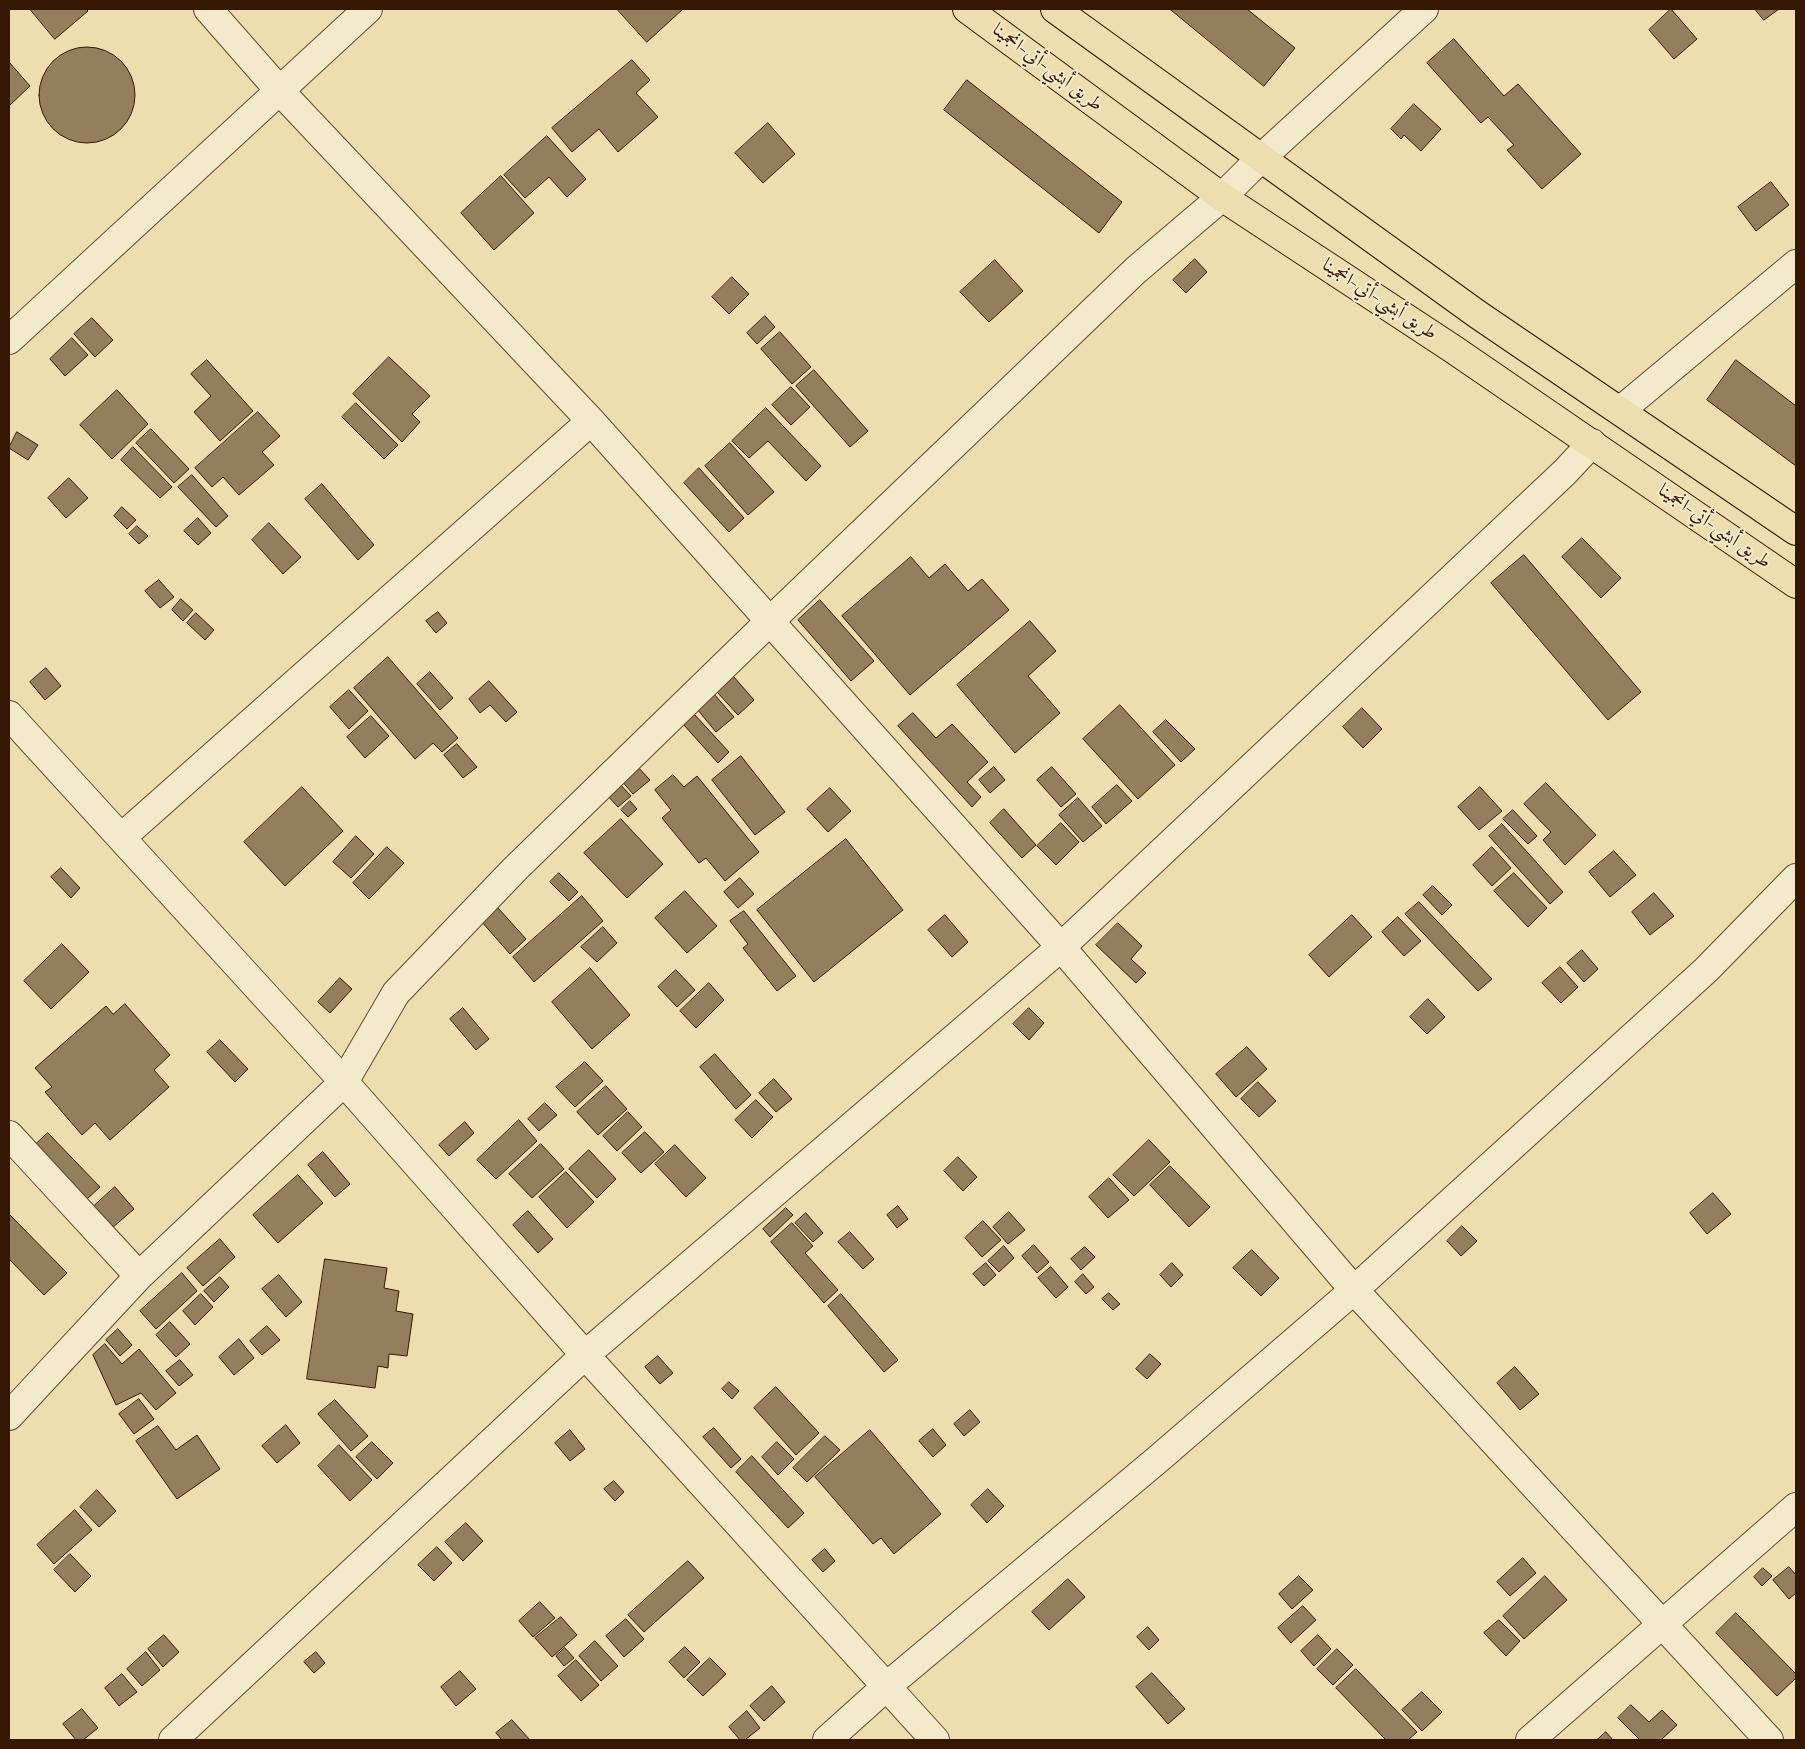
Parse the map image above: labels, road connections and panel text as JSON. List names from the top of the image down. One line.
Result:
{"streets":{"highway":["طريق أبشي-أتي-انجمينا"]}}
